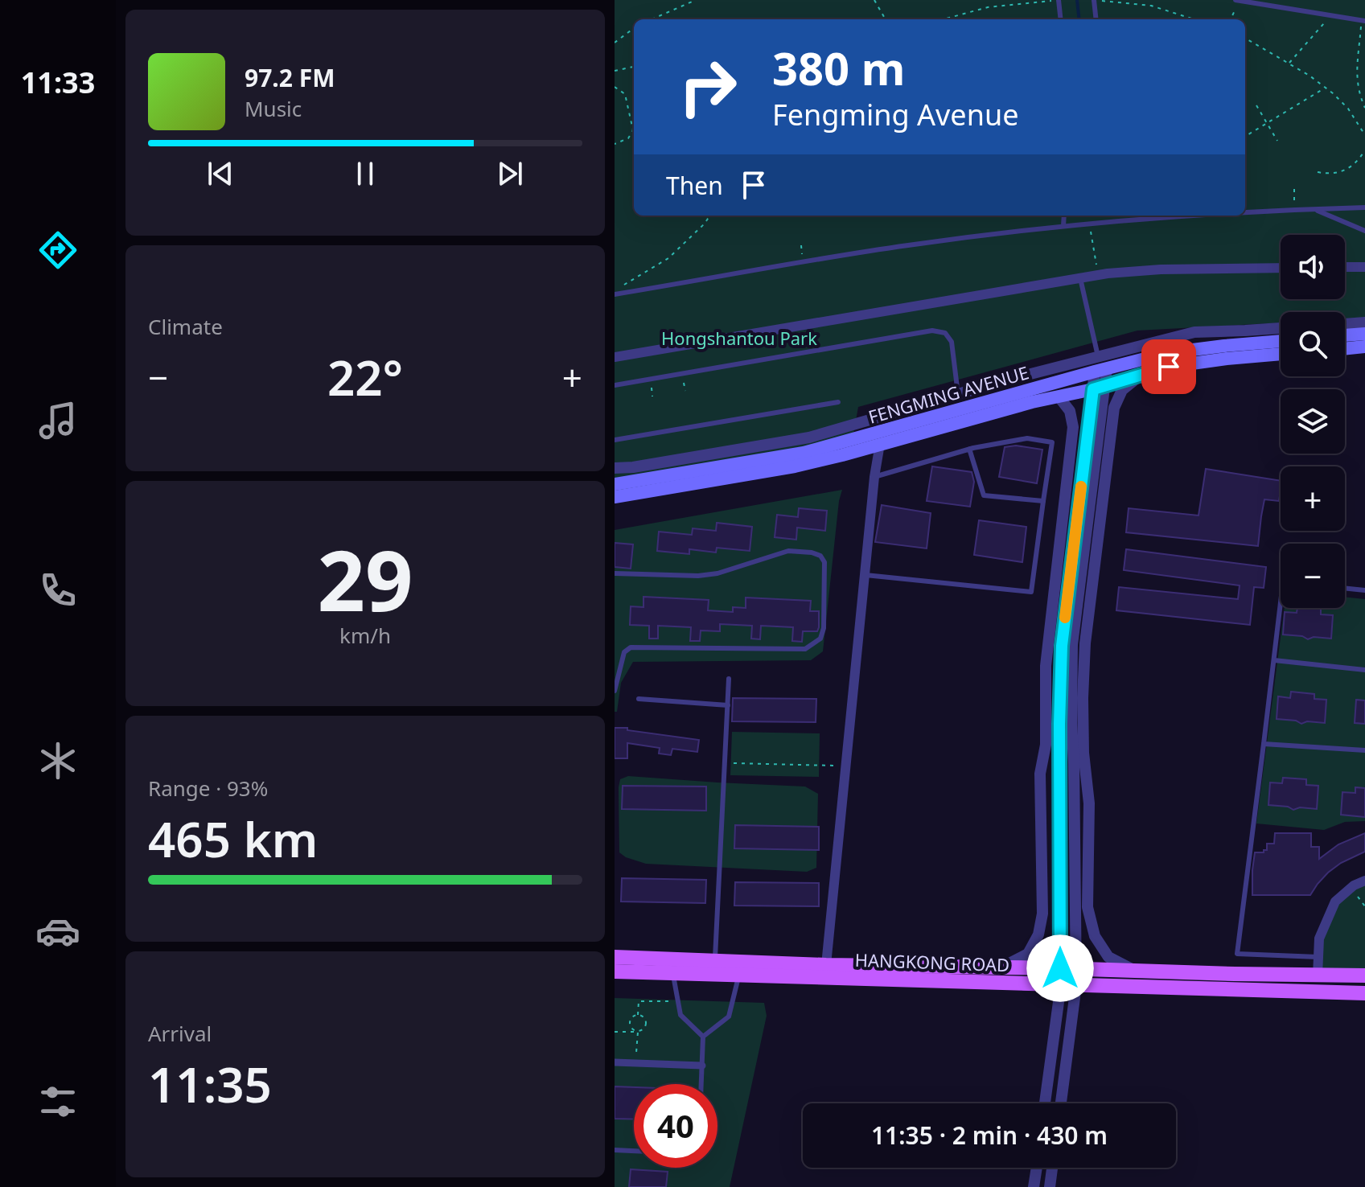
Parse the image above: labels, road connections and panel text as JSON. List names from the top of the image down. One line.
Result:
{"streets":{"main road":["FENGMING AVENUE","HANGKONG ROAD"]},"parks":["Hongshantou Park"],"page":{"tabs":"11:33","turn":["380 m","Fengming Avenue"],"song":["97.2 FM","Music"],"then":"Then","map_buttons":["+","−"],"tile":["Climate",["29","km/h"],["Range · 93%","465 km"],["Arrival","11:35"]],"heat":["−","22°","+"],"limit":"40","trip":"11:35 · 2 min · 430 m"}}
